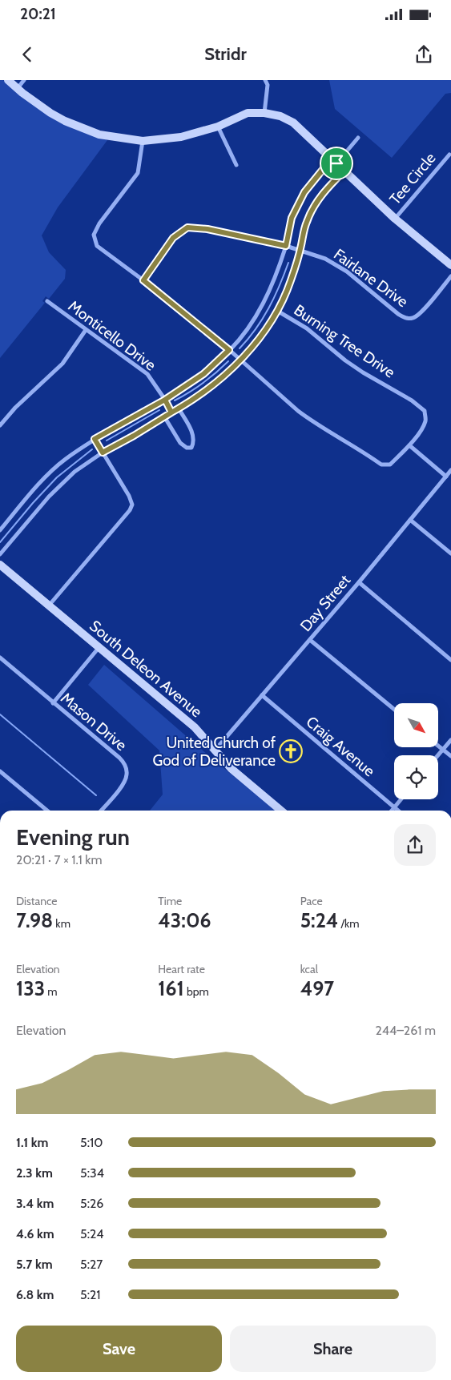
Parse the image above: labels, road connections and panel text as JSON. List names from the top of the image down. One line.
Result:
{"streets":{"street":["Tee Circle","Fairlane Drive","Monticello Drive","Burning Tree Drive","Day Street","South Deleon Avenue","Mason Drive","Craig Avenue"]},"crossings":[["Fairlane Drive","Burning Tree Drive"],["Day Street","South Deleon Avenue"],["Day Street","Craig Avenue"]],"places":{"church":["United Church of God of Deliverance"]},"north":"bottom right","page":{"status":"20:21","header":"Stridr","heading":["Evening run","20:21 · 7 × 1.1 km"],"stats":[["Distance","7.98 km"],["Time","43:06"],["Pace","5:24 /km"],["Elevation","133 m"],["Heart rate","161 bpm"],["kcal","497"]],"chart":["Elevation","244–261 m"],"list":[{"name":"1.1 km","note":"5:10"},{"name":"2.3 km","note":"5:34"},{"name":"3.4 km","note":"5:26"},{"name":"4.6 km","note":"5:24"},{"name":"5.7 km","note":"5:27"},{"name":"6.8 km","note":"5:21"}],"buttons":["Save","Share"]}}
